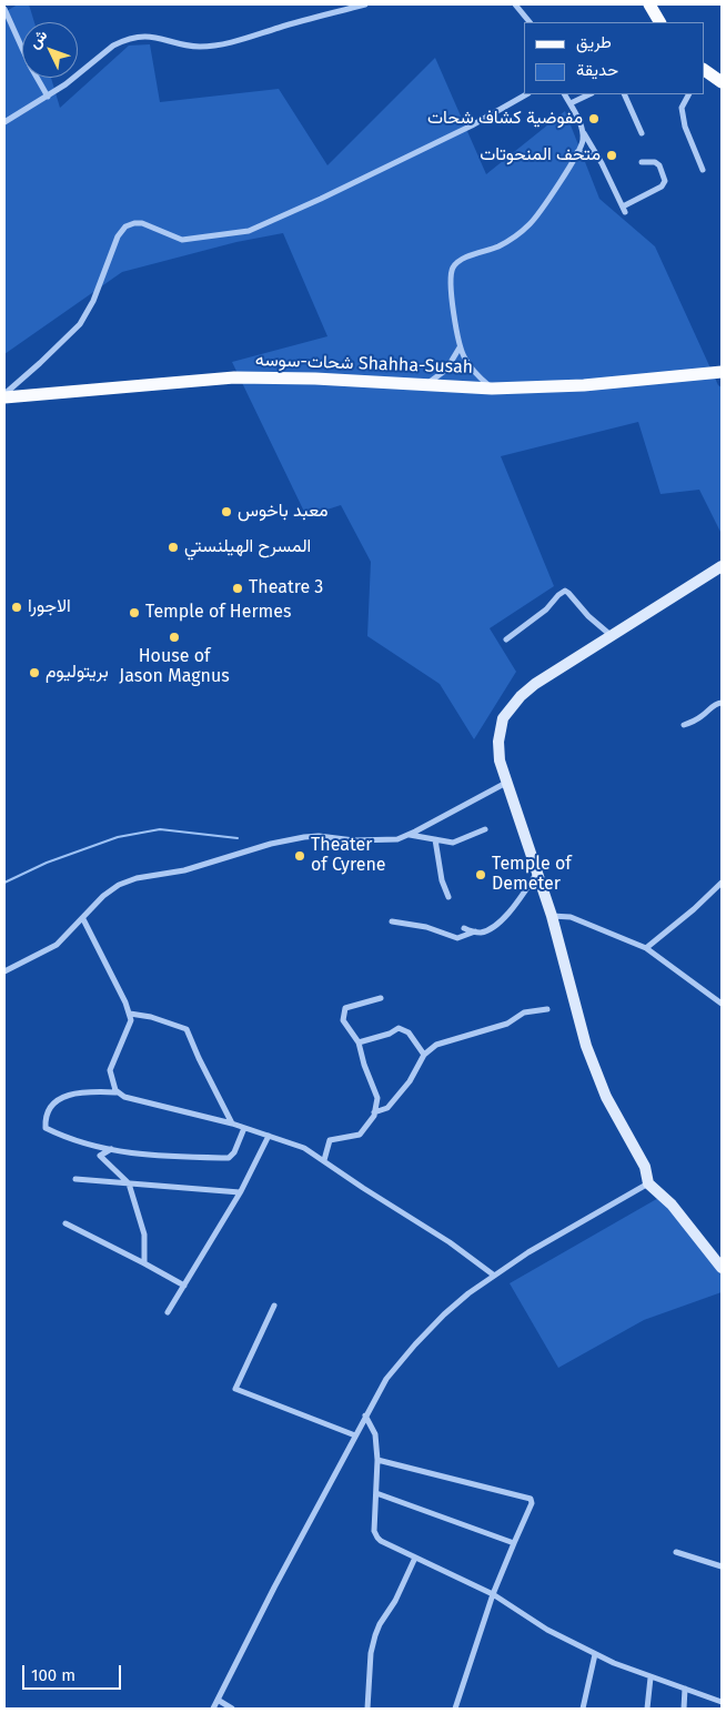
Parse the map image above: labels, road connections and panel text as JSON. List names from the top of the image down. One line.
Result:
{"streets":{"main road":["شحات-سوسه Shahha-Susah"]},"places":["مفوضية كشاف شحات","متحف المنحوتات","معبد باخوس","المسرح الهيلنستي","Theatre 3","الاجورا","Temple of Hermes","House of Jason Magnus","بريتوليوم","Theater of Cyrene","Temple of Demeter"],"legend":["طريق","حديقة"],"scale_bar":"100 m","north":"top left"}
